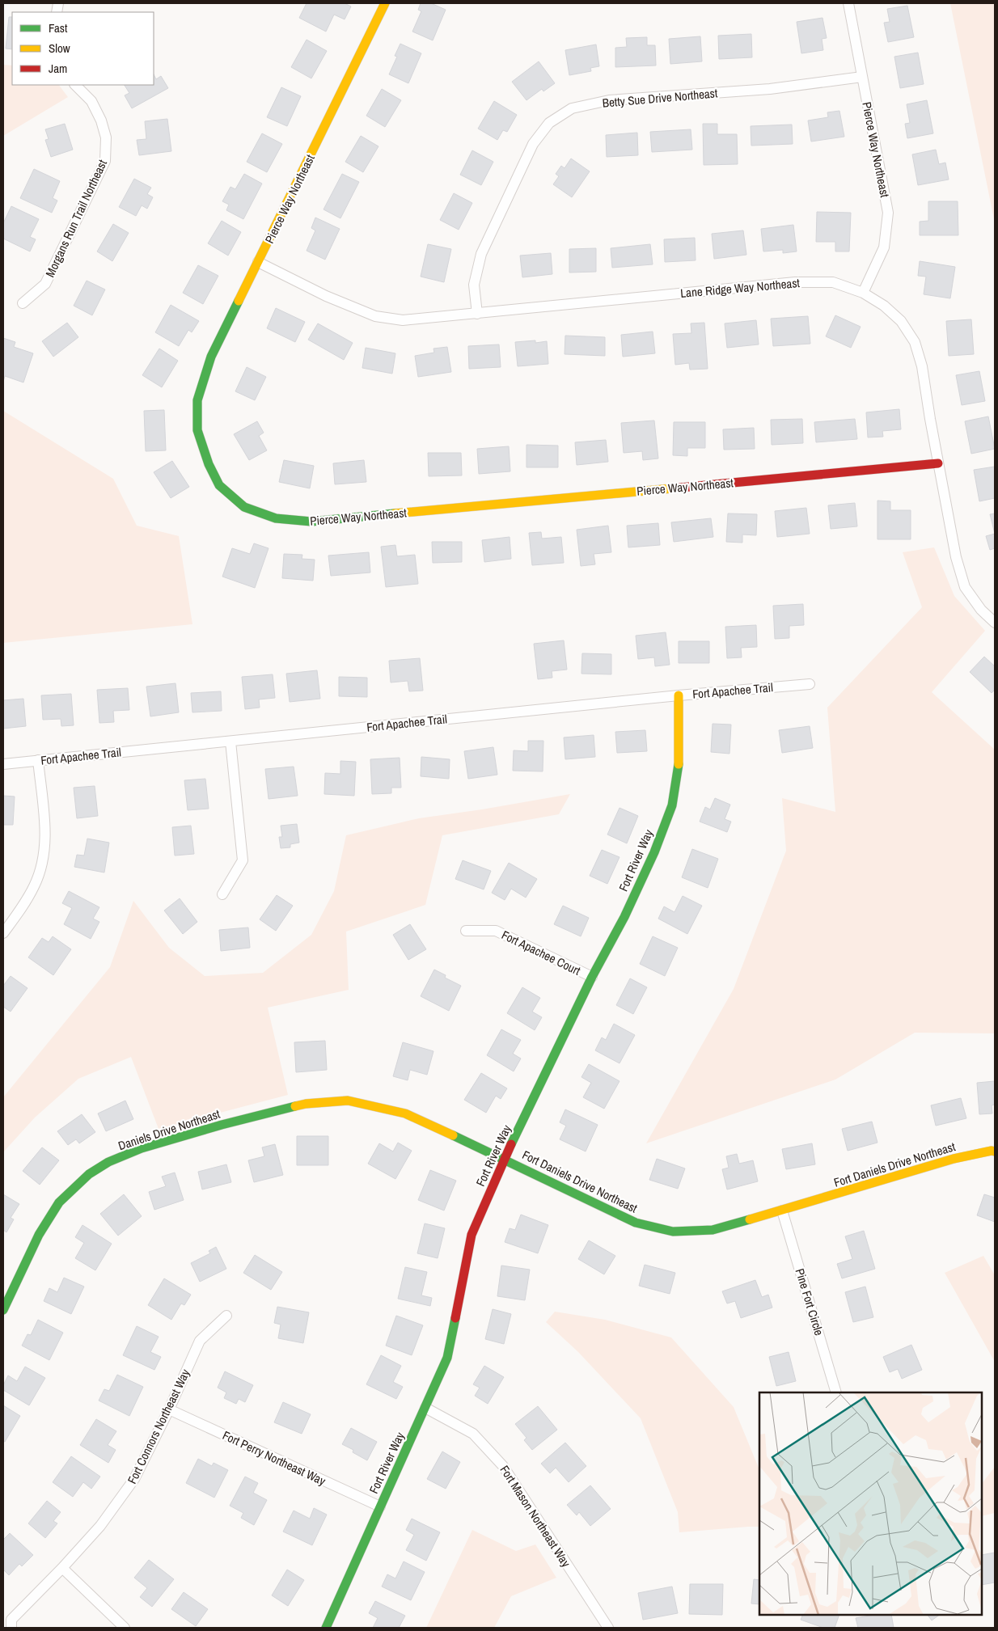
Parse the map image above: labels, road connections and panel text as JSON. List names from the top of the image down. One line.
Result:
{"streets":{"street":["Betty Sue Drive Northeast","Pierce Way Northeast","Morgans Run Trail Northeast","Lane Ridge Way Northeast","Fort Apachee Trail","Fort River Way","Fort Apachee Court","Daniels Drive Northeast","Fort Daniels Drive Northeast","Pine Fort Circle","Fort Connors Northeast Way","Fort Perry Northeast Way","Fort Mason Northeast Way"]},"crossings":[["Betty Sue Drive Northeast","Pierce Way Northeast"],["Betty Sue Drive Northeast","Lane Ridge Way Northeast"],["Pierce Way Northeast","Lane Ridge Way Northeast"],["Fort Apachee Trail","Fort River Way"],["Fort River Way","Fort Apachee Court"],["Fort River Way","Fort Daniels Drive Northeast"],["Fort River Way","Fort Perry Northeast Way"],["Fort River Way","Fort Mason Northeast Way"],["Daniels Drive Northeast","Fort Daniels Drive Northeast"],["Fort Daniels Drive Northeast","Pine Fort Circle"],["Fort Connors Northeast Way","Fort Perry Northeast Way"]],"legend":["Fast","Slow","Jam"]}
